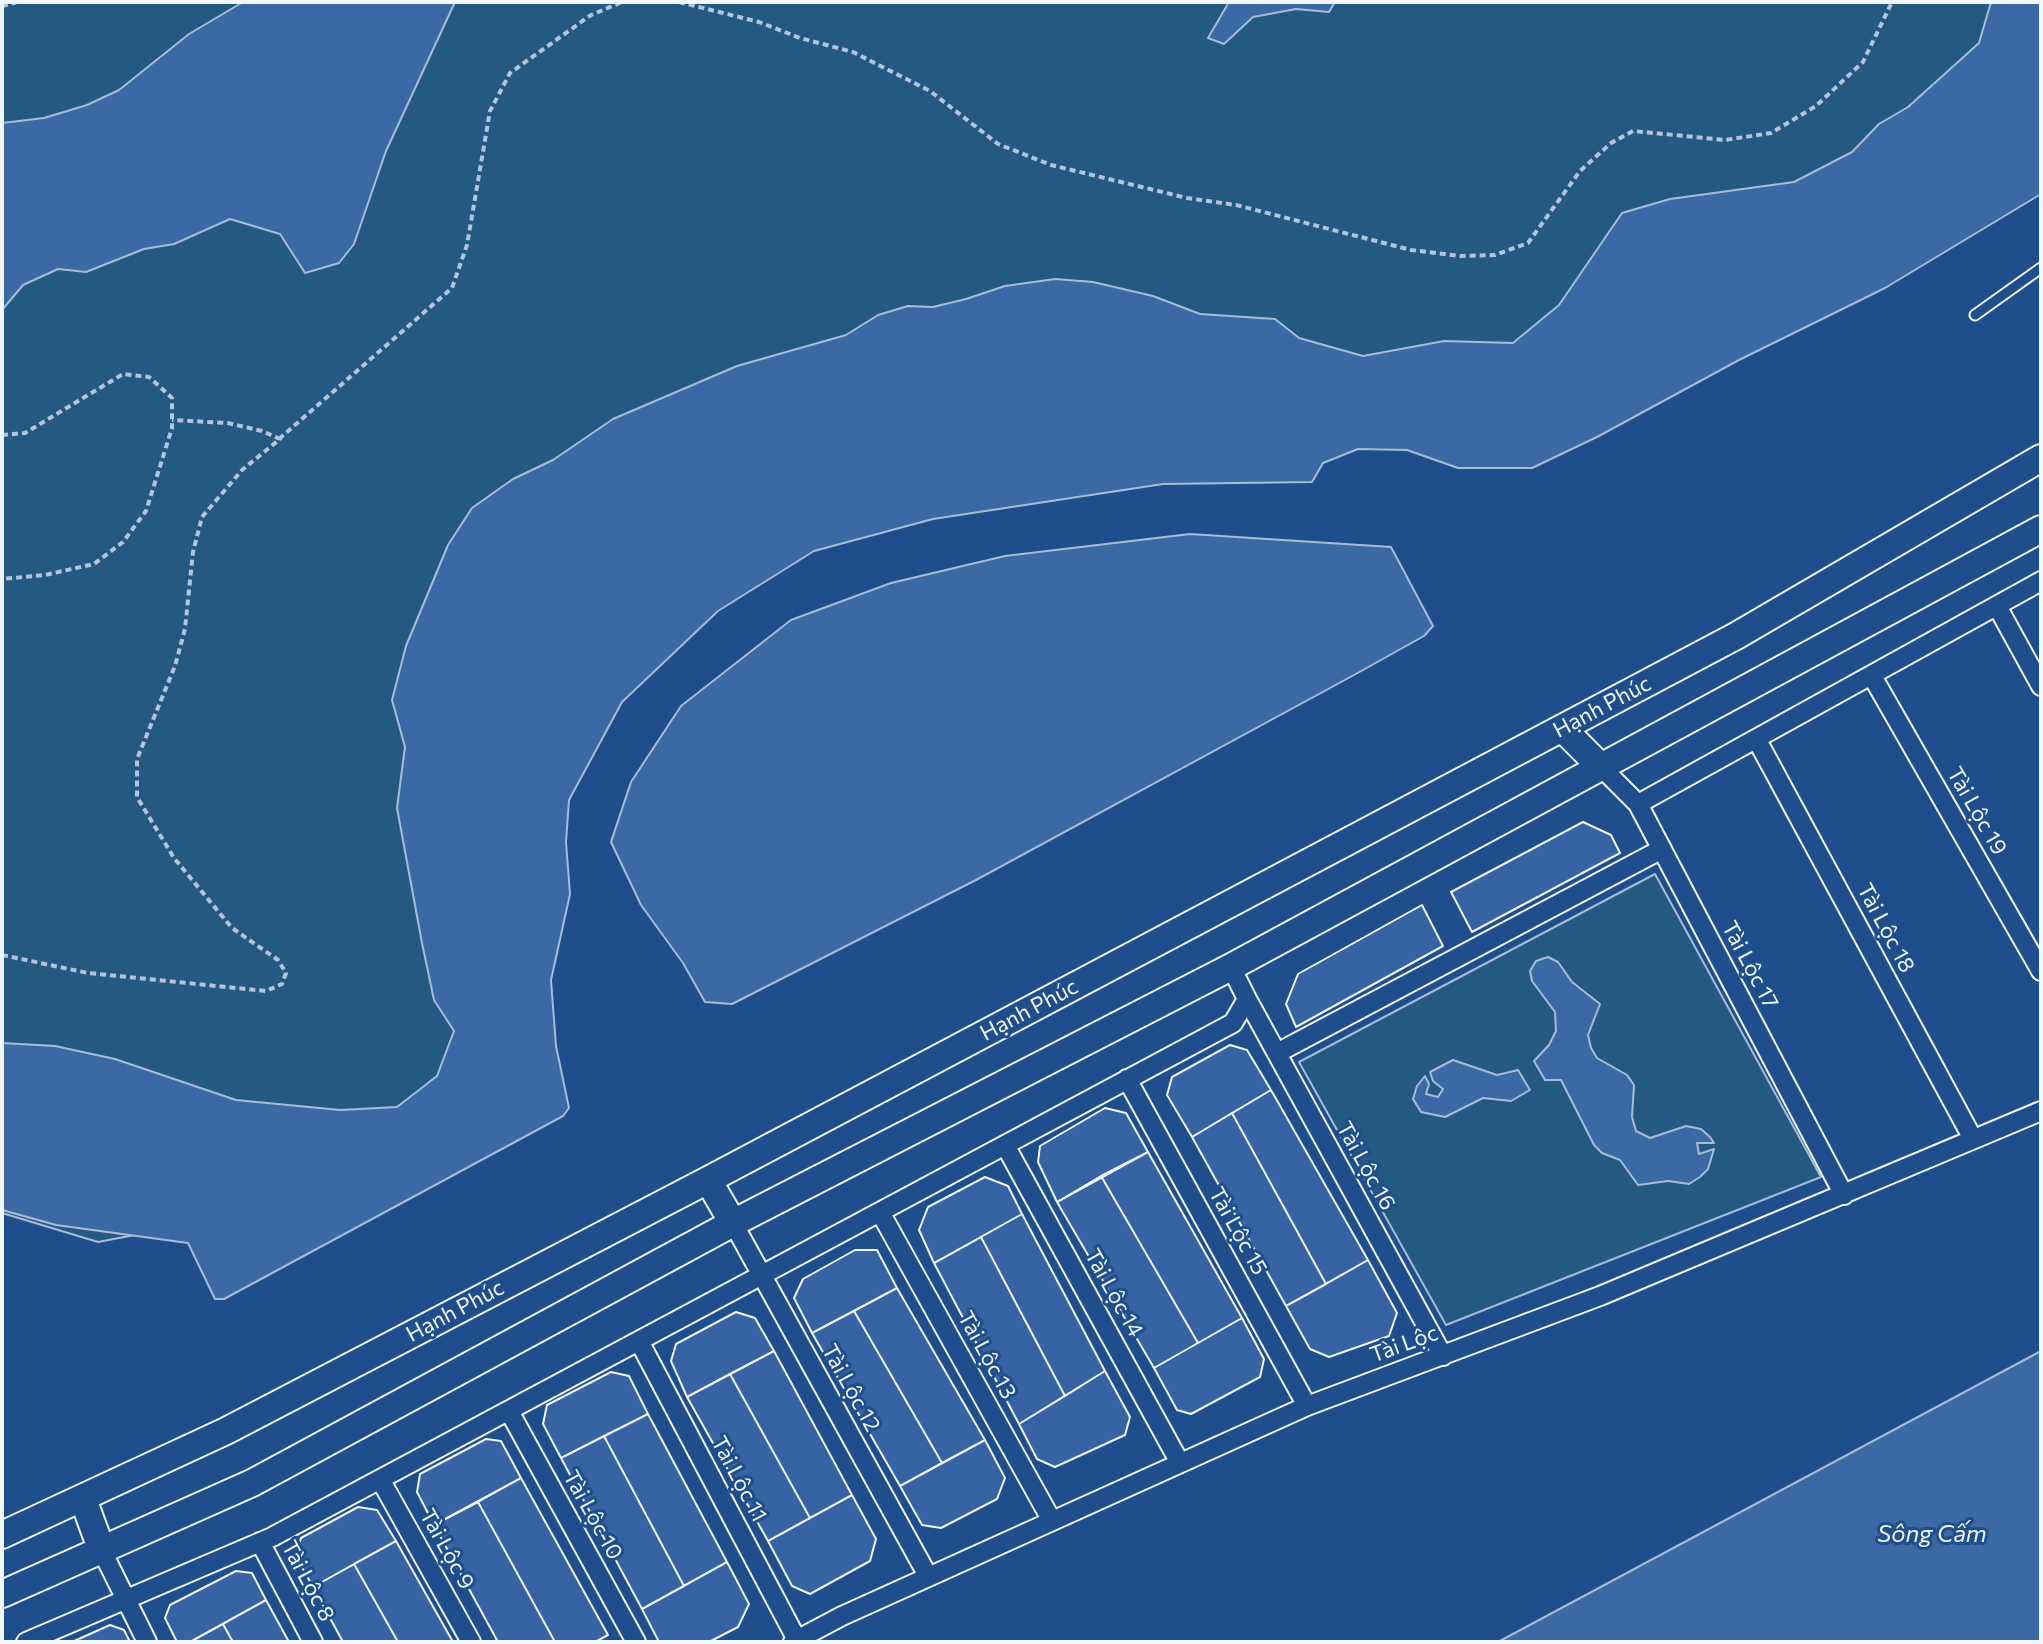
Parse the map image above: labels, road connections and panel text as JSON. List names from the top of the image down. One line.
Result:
{"streets":{"street":["Hạnh Phúc","Tài Lộc 19","Tài Lộc 18","Tài Lộc 17","Tài Lộc 16","Tài Lộc 15","Tài Lộc 14","Tài Lộc","Tài Lộc 13","Tài Lộc 12","Tài Lộc 11","Tài Lộc 10","Tài Lộc 9","Tài Lộc 8"]},"crossings":[["Tài Lộc 18","Tài Lộc"],["Tài Lộc 17","Tài Lộc"],["Tài Lộc 16","Tài Lộc"],["Tài Lộc 15","Tài Lộc"],["Tài Lộc 14","Tài Lộc"],["Tài Lộc","Tài Lộc 13"],["Tài Lộc","Tài Lộc 12"],["Tài Lộc","Tài Lộc 11"]],"water":["Sông Cấm"]}
